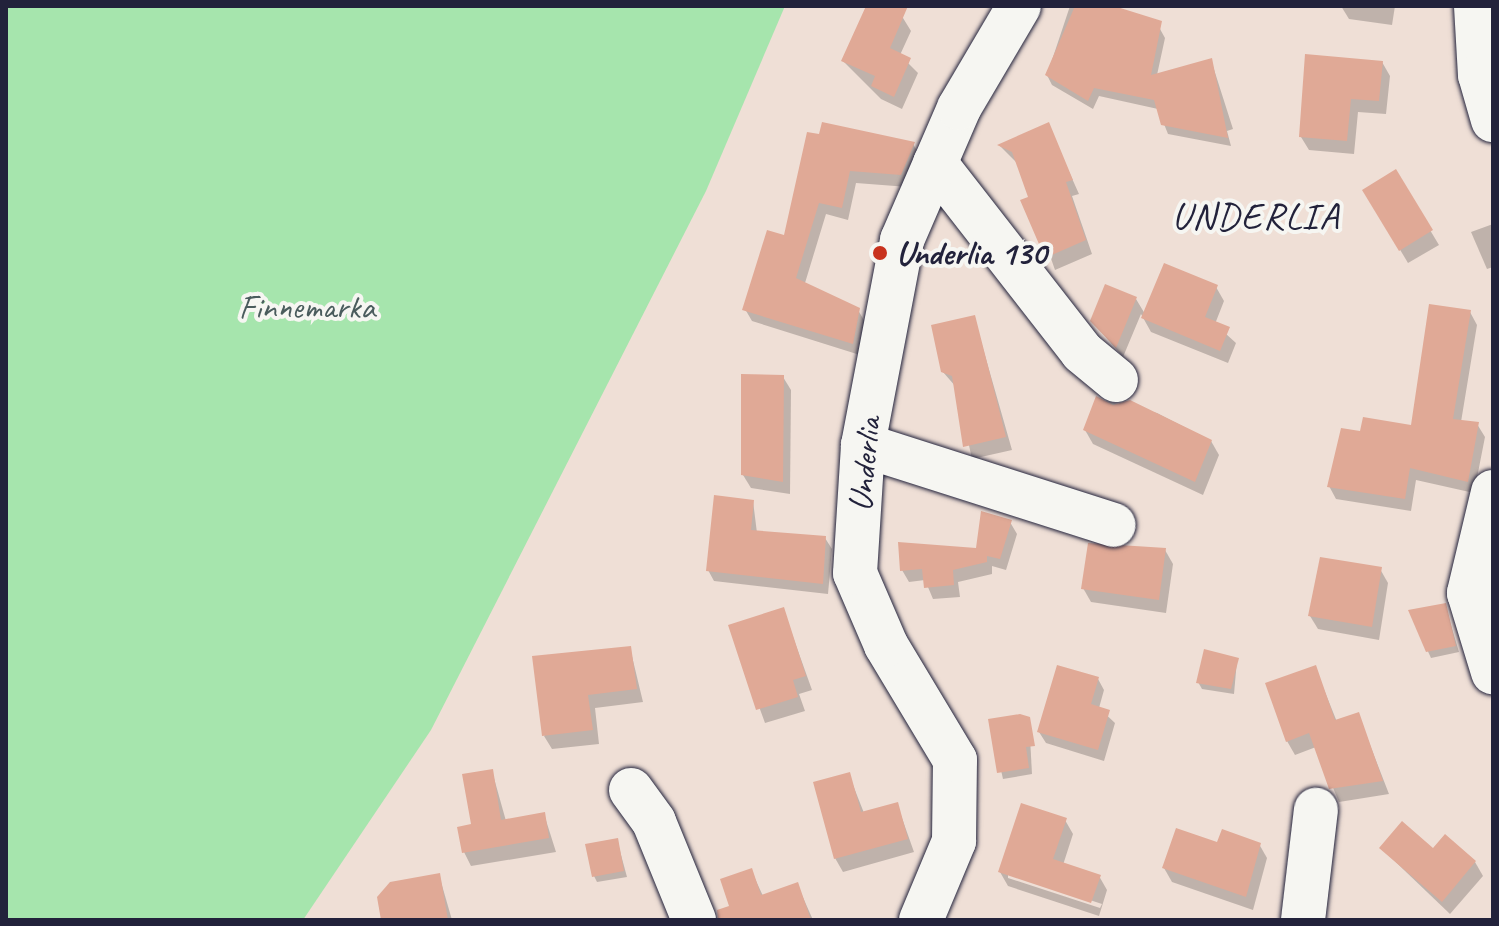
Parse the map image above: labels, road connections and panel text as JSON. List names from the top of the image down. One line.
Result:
{"streets":{"street":["Underlia"]},"districts":["UNDERLIA"],"parks":["Finnemarka"],"places":["Underlia 130"]}
